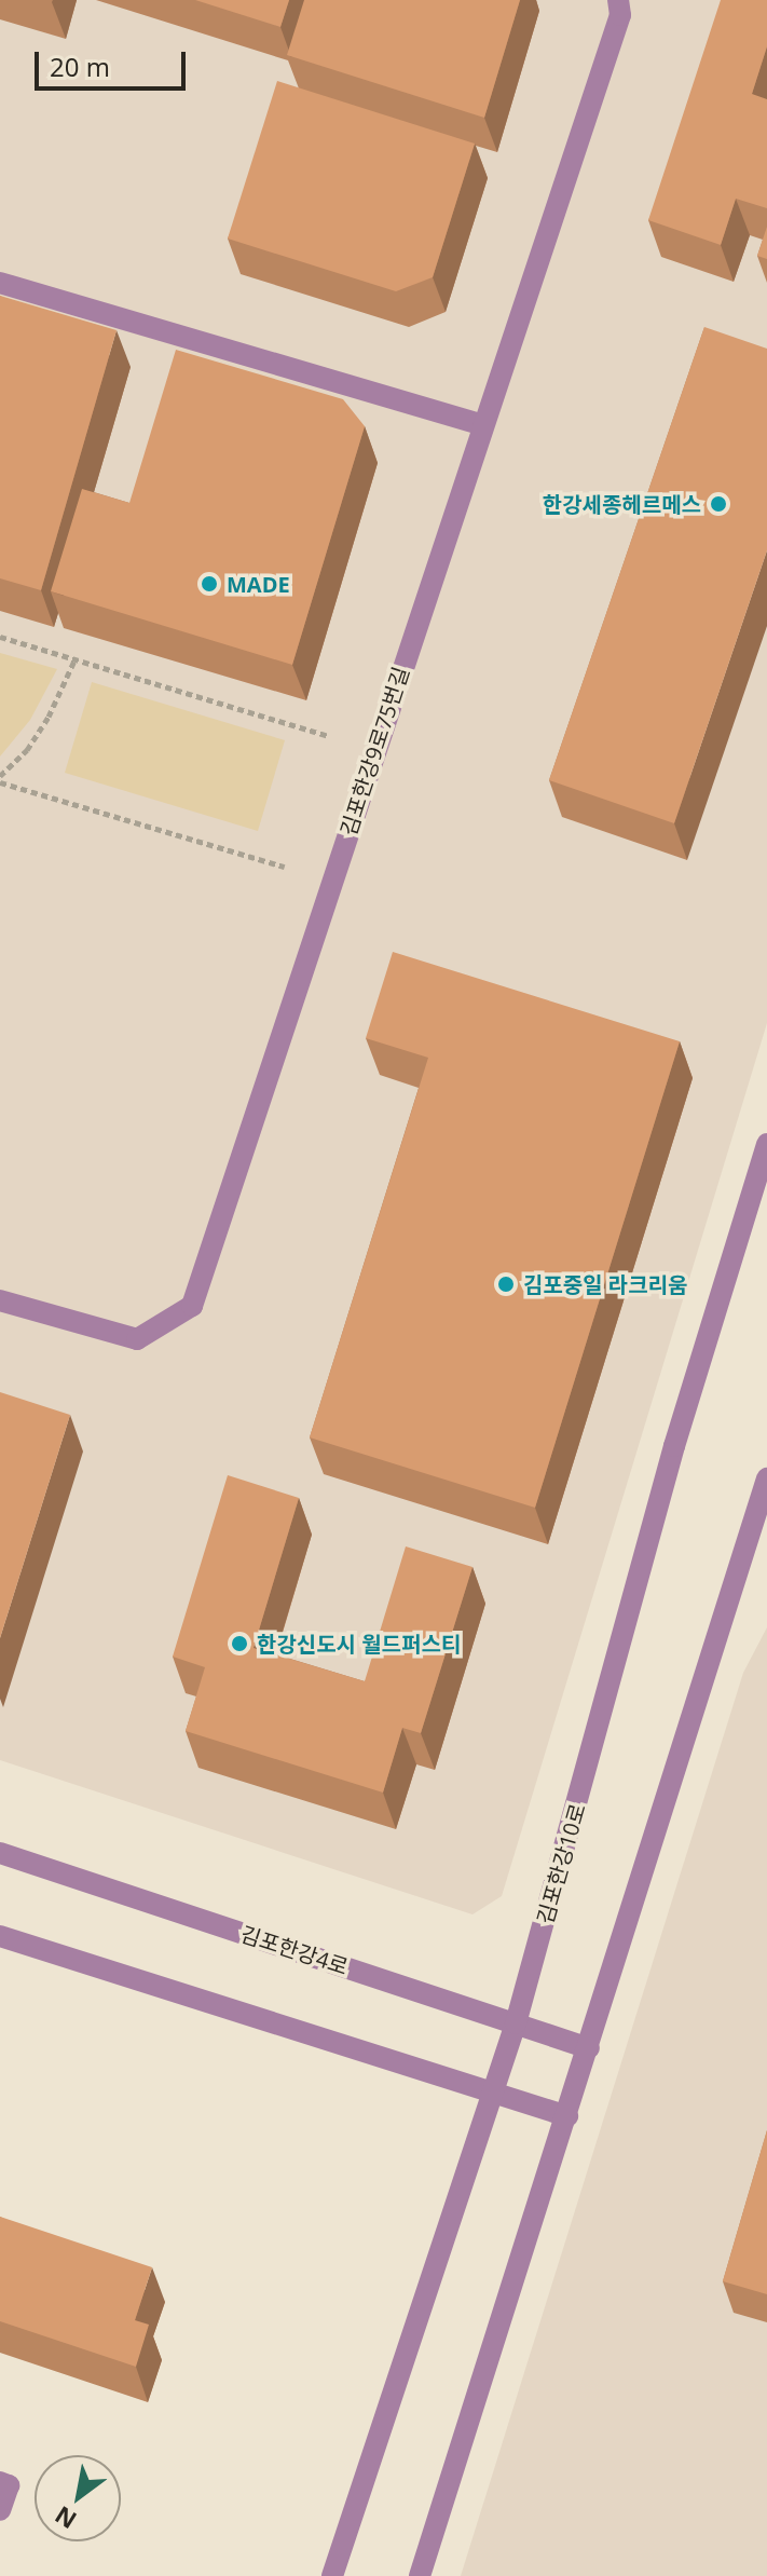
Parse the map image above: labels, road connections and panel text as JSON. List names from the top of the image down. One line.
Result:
{"streets":{"street":["김포한강9로75번길","김포한강10로","김포한강4로"]},"crossings":[["김포한강10로","김포한강4로"]],"places":["한강세종헤르메스","MADE","김포중일 라크리움","한강신도시 월드퍼스티"],"scale_bar":"20 m","north":"bottom left"}
